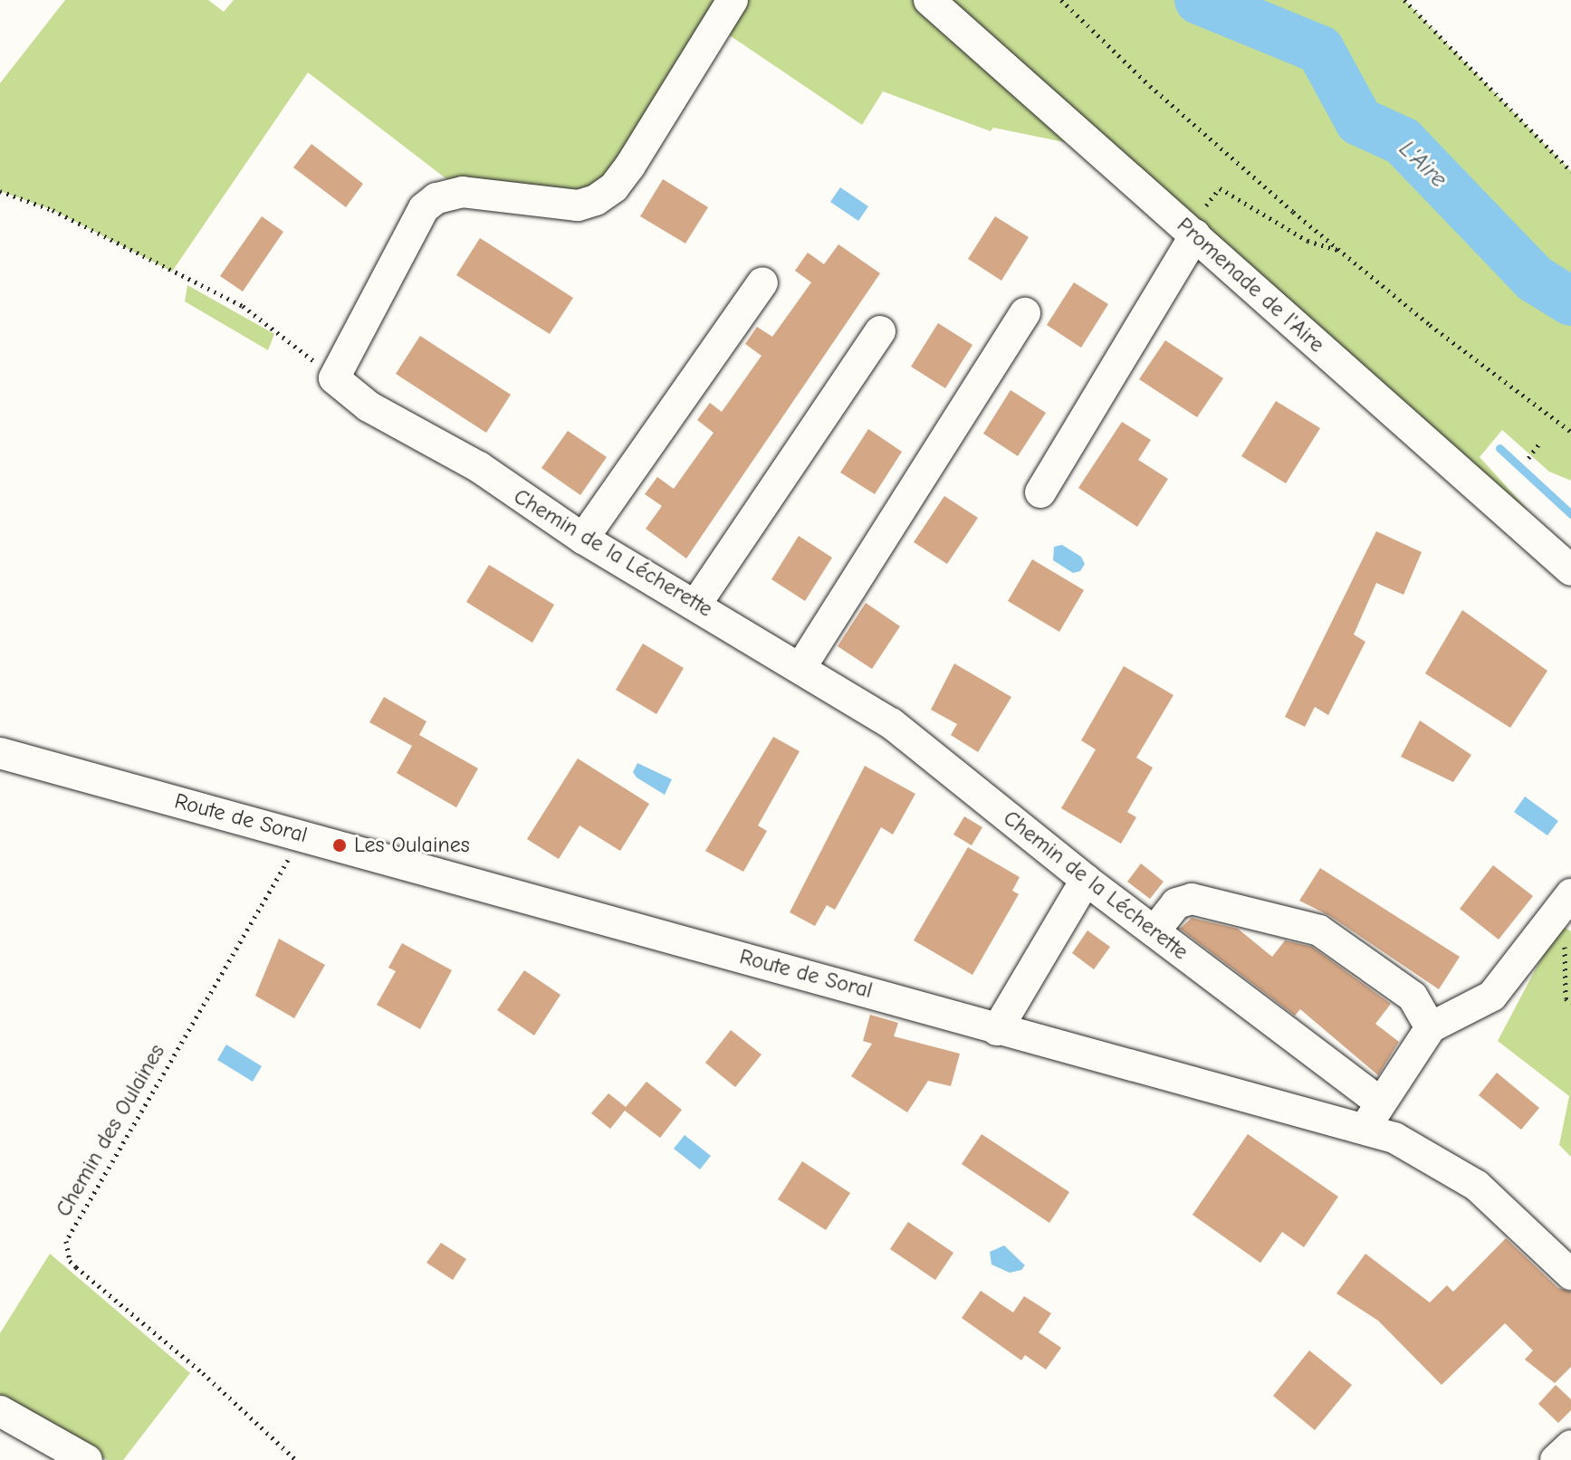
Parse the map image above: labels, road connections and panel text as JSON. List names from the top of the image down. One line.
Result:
{"streets":{"street":["Promenade de l'Aire","Chemin de la Lécherette","Route de Soral"],"path":["Chemin des Oulaines"]},"crossings":[["Chemin de la Lécherette","Route de Soral"],["Route de Soral","Chemin des Oulaines"]],"water":["L'Aire"],"places":["Les Oulaines"]}
